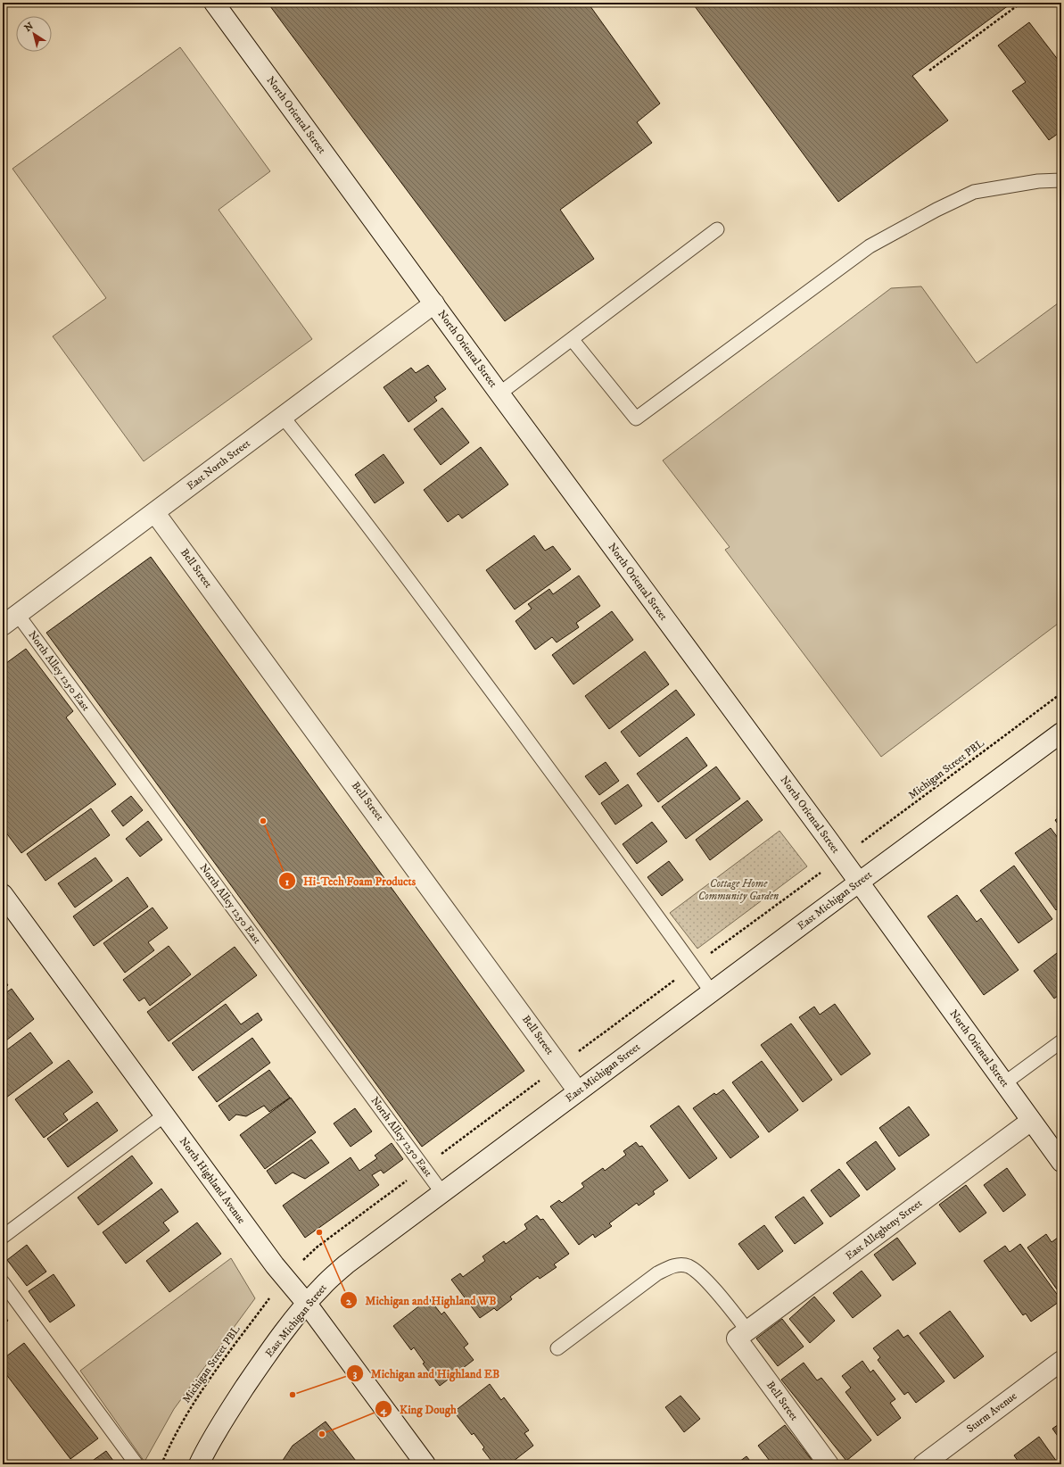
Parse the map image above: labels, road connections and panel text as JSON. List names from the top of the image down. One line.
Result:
{"streets":{"street":["North Oriental Street","East North Street","Bell Street","East Michigan Street","North Highland Avenue","East Allegheny Street","Sturm Avenue"],"lane":["North Alley 1250 East"],"path":["Michigan Street PBL"]},"crossings":[["North Oriental Street","East North Street"],["North Oriental Street","Michigan Street PBL"],["North Oriental Street","East Michigan Street"],["North Oriental Street","East Allegheny Street"],["East North Street","Bell Street"],["East North Street","North Alley 1250 East"],["Bell Street","East Michigan Street"],["Bell Street","East Allegheny Street"],["North Alley 1250 East","East Michigan Street"],["Michigan Street PBL","North Highland Avenue"],["East Michigan Street","North Highland Avenue"]],"parks":["Cottage Home Community Garden"],"places":["Hi-Tech Foam Products","Michigan and Highland WB","Michigan and Highland EB","King Dough"],"north":"top left"}
